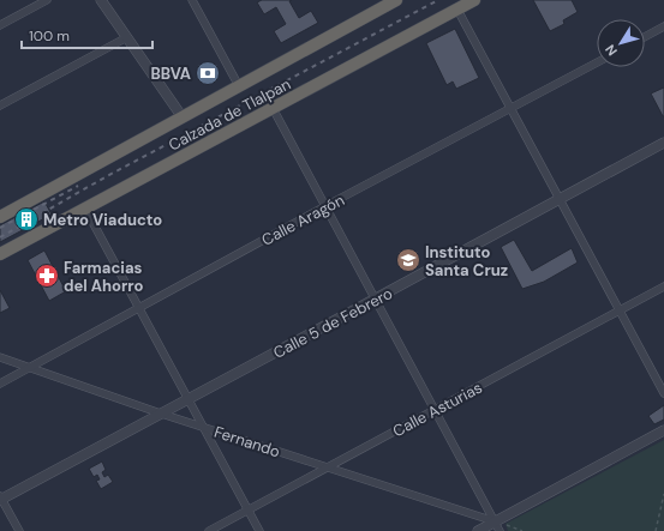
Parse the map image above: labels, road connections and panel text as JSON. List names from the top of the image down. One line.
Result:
{"streets":{"highway":["Calzada de Tlalpan"],"street":["Calle Aragón","Calle 5 de Febrero","Calle Asturias","Fernando"]},"crossings":[["Calle Aragón","Fernando"],["Calle 5 de Febrero","Fernando"],["Calle Asturias","Fernando"]],"places":{"bank":["BBVA"],"building":["Metro Viaducto"],"school or university":["Instituto Santa Cruz"],"pharmacy":["Farmacias del Ahorro"]},"scale_bar":"100 m","north":"bottom left"}
